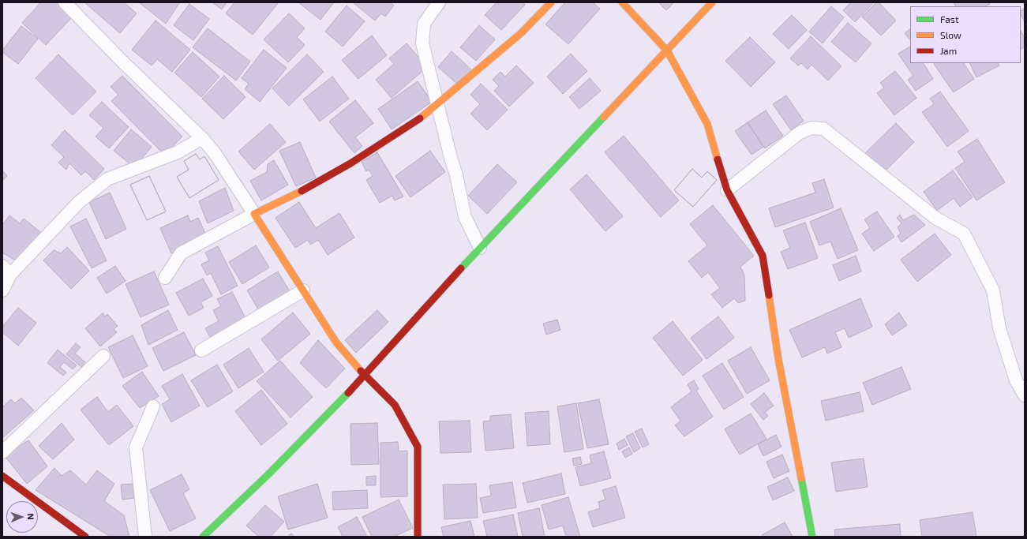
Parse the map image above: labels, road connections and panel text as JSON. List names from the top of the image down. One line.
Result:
{"legend":["Fast","Slow","Jam"],"north":"right"}
